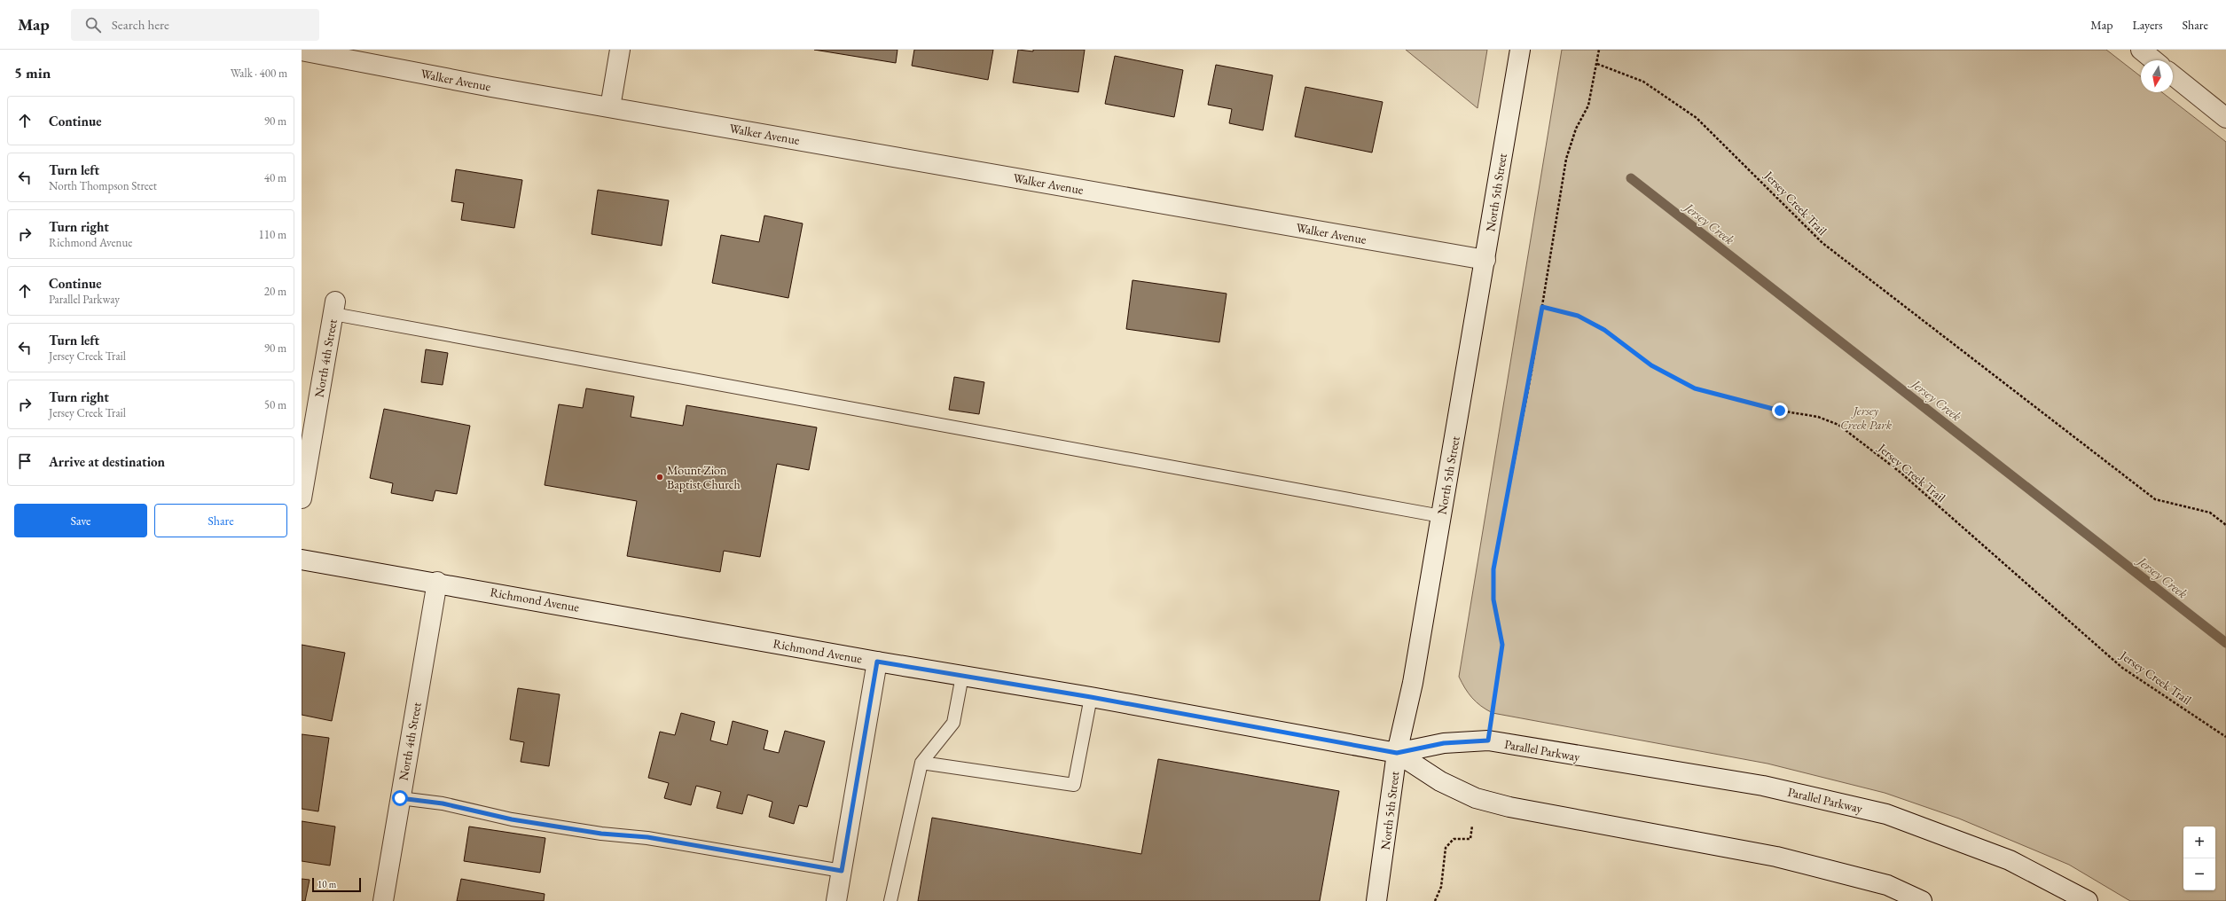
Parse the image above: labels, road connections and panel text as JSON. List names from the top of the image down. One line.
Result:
{"streets":{"street":["Walker Avenue","North 5th Street","North 4th Street","Richmond Avenue","Parallel Parkway"],"path":["Jersey Creek Trail"]},"crossings":[["Walker Avenue","North 5th Street"],["North 5th Street","Richmond Avenue"],["North 5th Street","Parallel Parkway"],["North 4th Street","Richmond Avenue"],["Richmond Avenue","Parallel Parkway"]],"water":["Jersey Creek"],"parks":["Jersey Creek Park"],"places":["Mount Zion Baptist Church"],"scale_bar":"10 m","north":"bottom","page":{"header":"Map","search":"Search here","nav":["Map","Layers","Share"],"heading":["5 min","Walk · 400 m"],"list":[["Continue","90 m"],["Turn left","North Thompson Street","40 m"],["Turn right","Richmond Avenue","110 m"],["Continue","Parallel Parkway","20 m"],["Turn left","Jersey Creek Trail","90 m"],["Turn right","Jersey Creek Trail","50 m"],"Arrive at destination"],"buttons":["Save","Share"],"map_buttons":["+","−"],"scale":"10 m"}}
